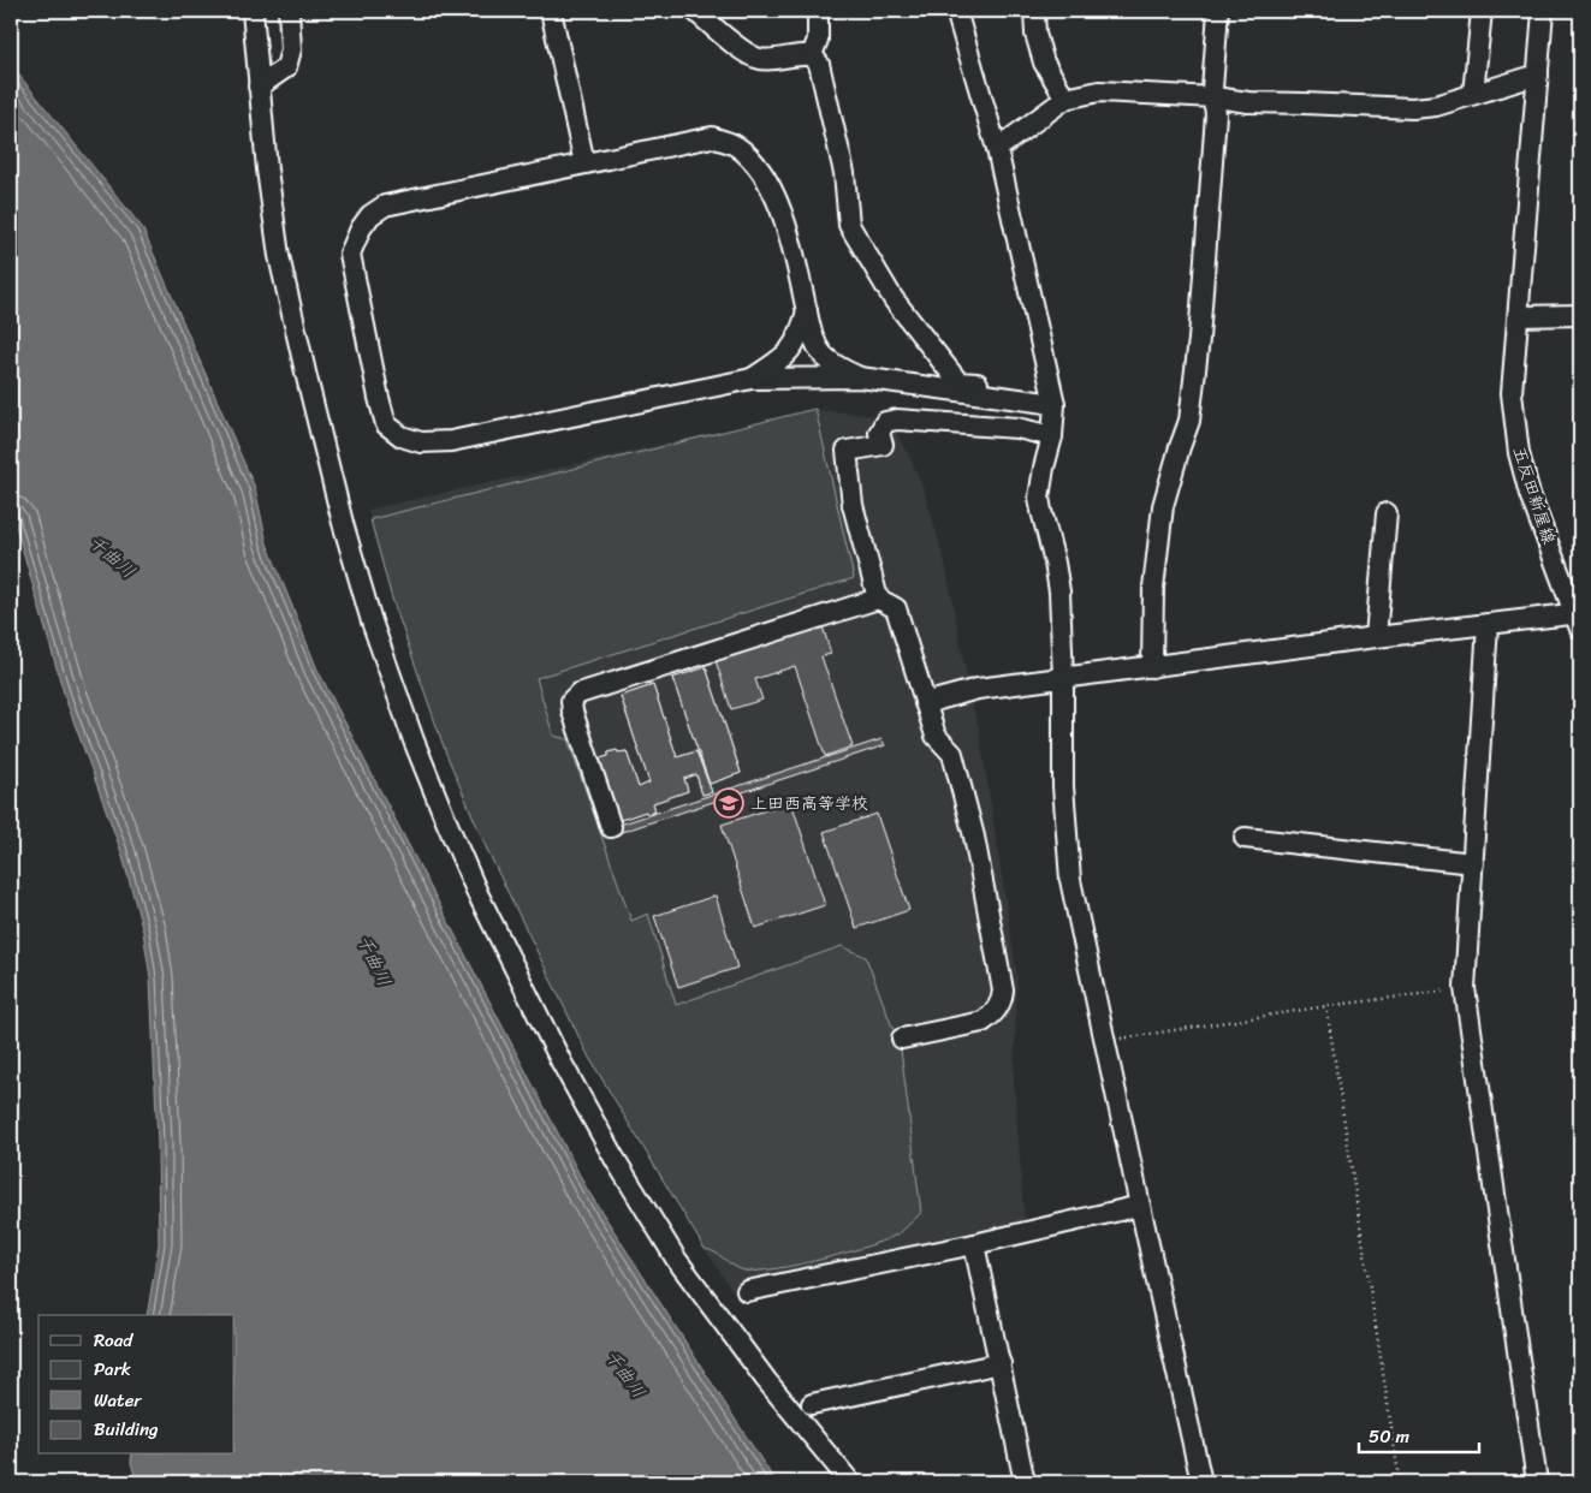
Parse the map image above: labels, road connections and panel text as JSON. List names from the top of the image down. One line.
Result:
{"streets":{"street":["五反田新屋線"]},"water":["千曲川"],"places":{"school or university":["上田西高等学校"]},"legend":["Road","Park","Water","Building"],"scale_bar":"50 m"}
